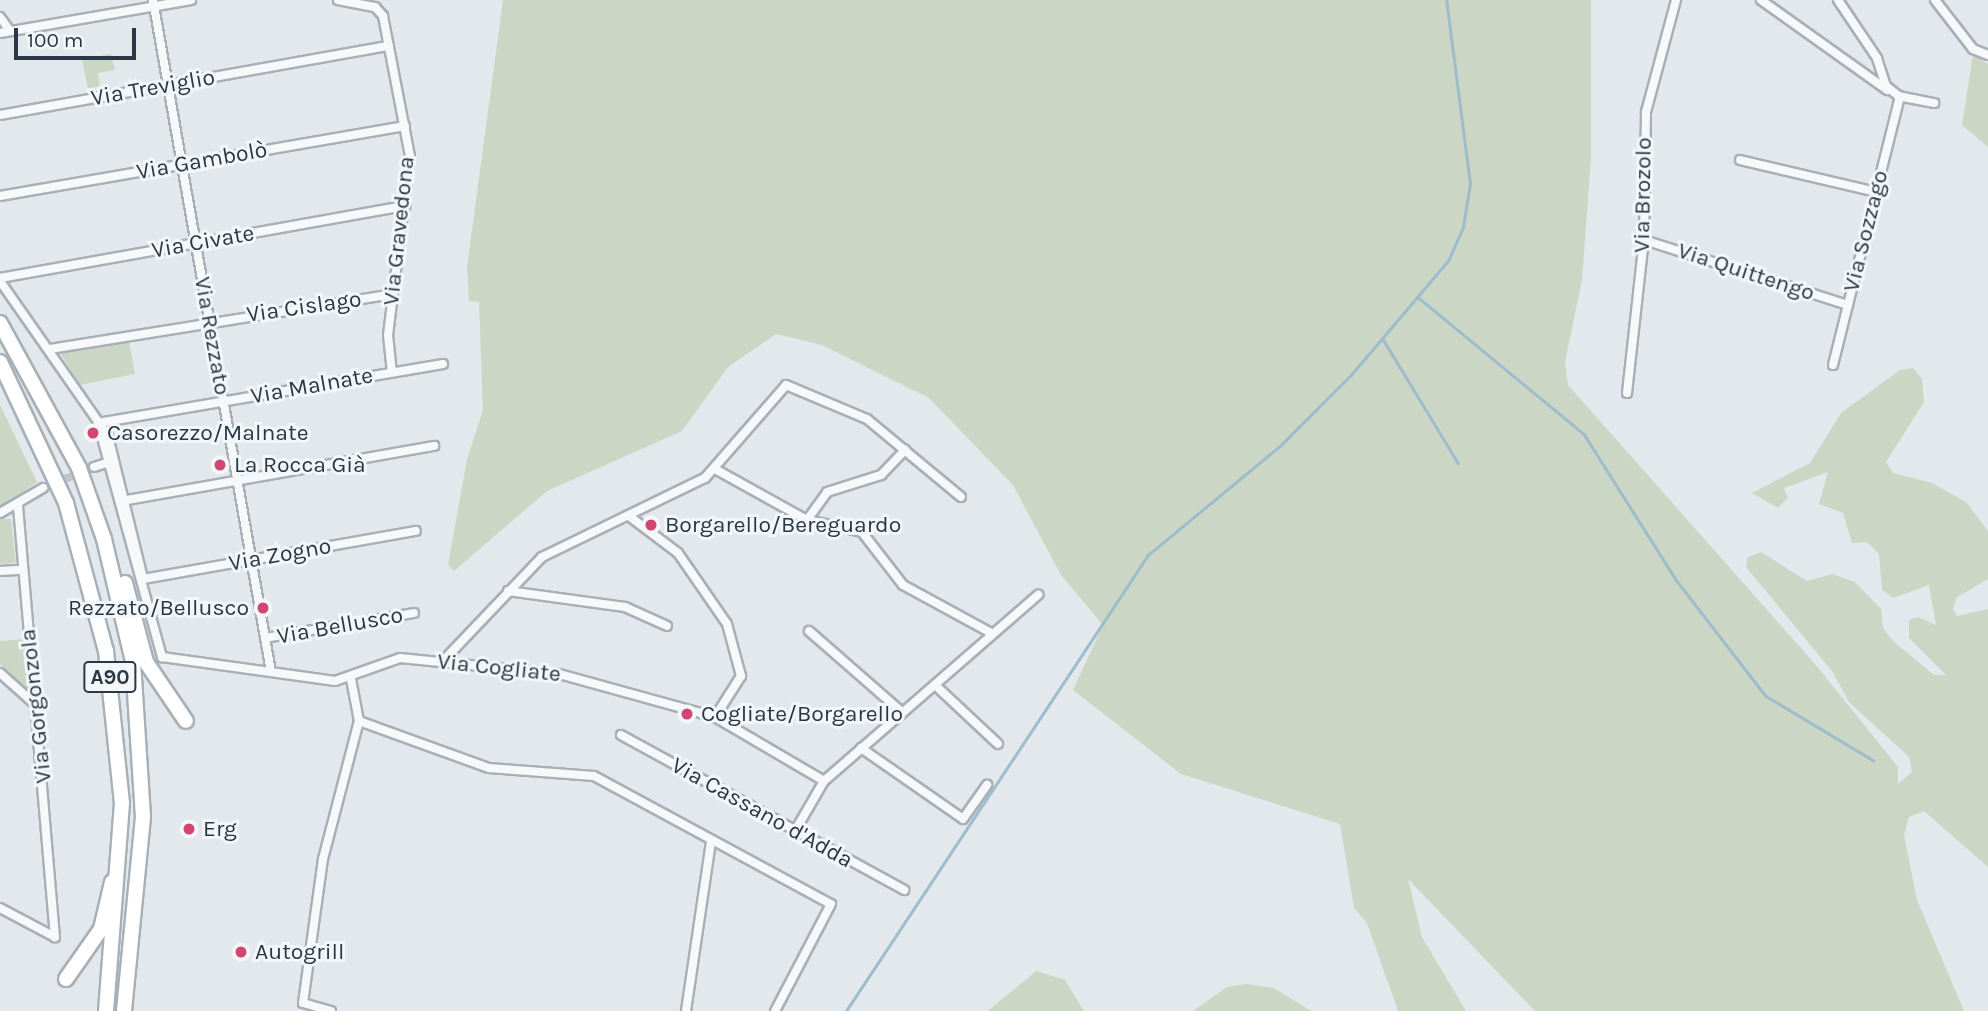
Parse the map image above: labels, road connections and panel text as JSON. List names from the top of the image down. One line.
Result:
{"streets":{"highway":["A90"],"street":["Via Treviglio","Via Gambolò","Via Brozolo","Via Gravedona","Via Sozzago","Via Civate","Via Quittengo","Via Cislago","Via Rezzato","Via Malnate","Via Zogno","Via Bellusco","Via Cogliate","Via Gorgonzola","Via Cassano d'Adda"]},"crossings":[["Via Treviglio","Via Gravedona"],["Via Treviglio","Via Rezzato"],["Via Gambolò","Via Gravedona"],["Via Gambolò","Via Rezzato"],["Via Brozolo","Via Quittengo"],["Via Gravedona","Via Civate"],["Via Gravedona","Via Cislago"],["Via Gravedona","Via Malnate"],["Via Sozzago","Via Quittengo"],["Via Civate","Via Rezzato"],["Via Cislago","Via Rezzato"],["Via Rezzato","Via Malnate"],["Via Rezzato","Via Zogno"],["Via Rezzato","Via Bellusco"]],"places":["Casorezzo/Malnate","La Rocca Già","Borgarello/Bereguardo","Rezzato/Bellusco","Cogliate/Borgarello","Erg","Autogrill"],"scale_bar":"100 m"}
